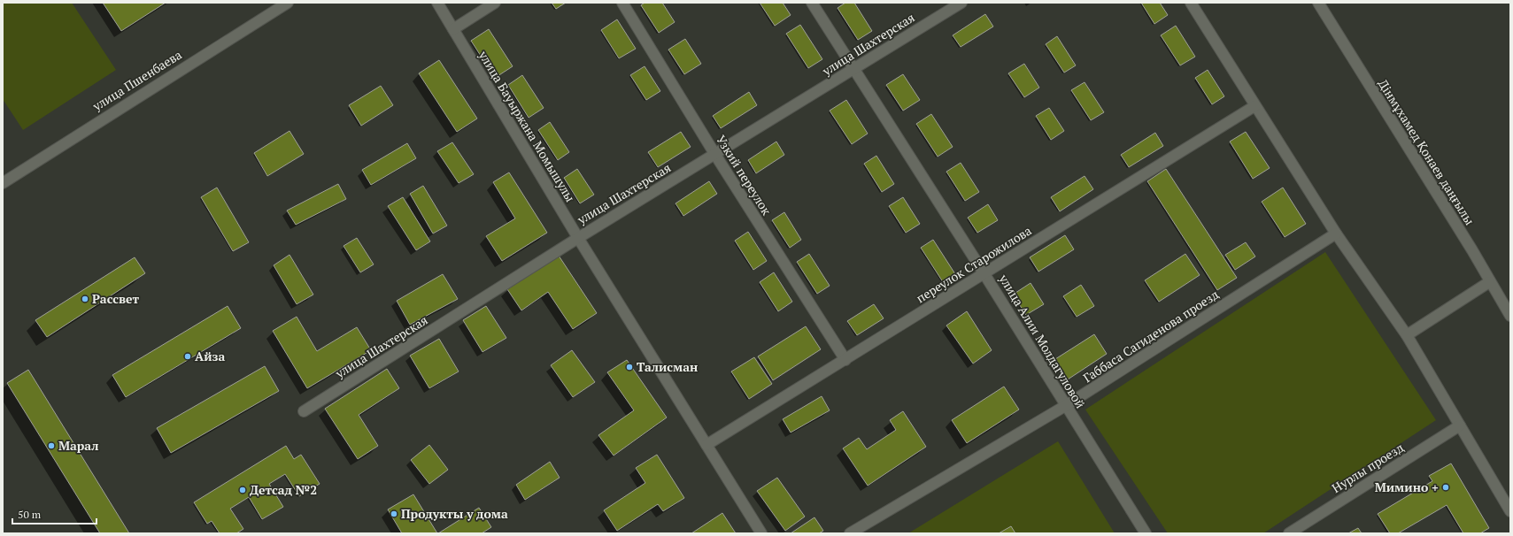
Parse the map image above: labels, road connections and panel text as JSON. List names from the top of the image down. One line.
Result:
{"streets":{"street":["улица Шахтерская","улица Пшенбаева","улица Бауыржана Момышулы","Дінмұхамед Қонаев даңғылы","Узкий переулок","переулок Старожилова","Габбаса Сагиденова проезд","улица Алии Молдагуловой","Нурлы проезд"]},"crossings":[["улица Шахтерская","улица Бауыржана Момышулы"],["улица Шахтерская","Узкий переулок"],["улица Шахтерская","улица Алии Молдагуловой"],["улица Бауыржана Момышулы","переулок Старожилова"],["Узкий переулок","переулок Старожилова"],["переулок Старожилова","улица Алии Молдагуловой"],["Габбаса Сагиденова проезд","улица Алии Молдагуловой"]],"places":["Рассвет","Айза","Талисман","Марал","Мимино +","Детсад №2","Продукты у дома"],"scale_bar":"50 m"}
